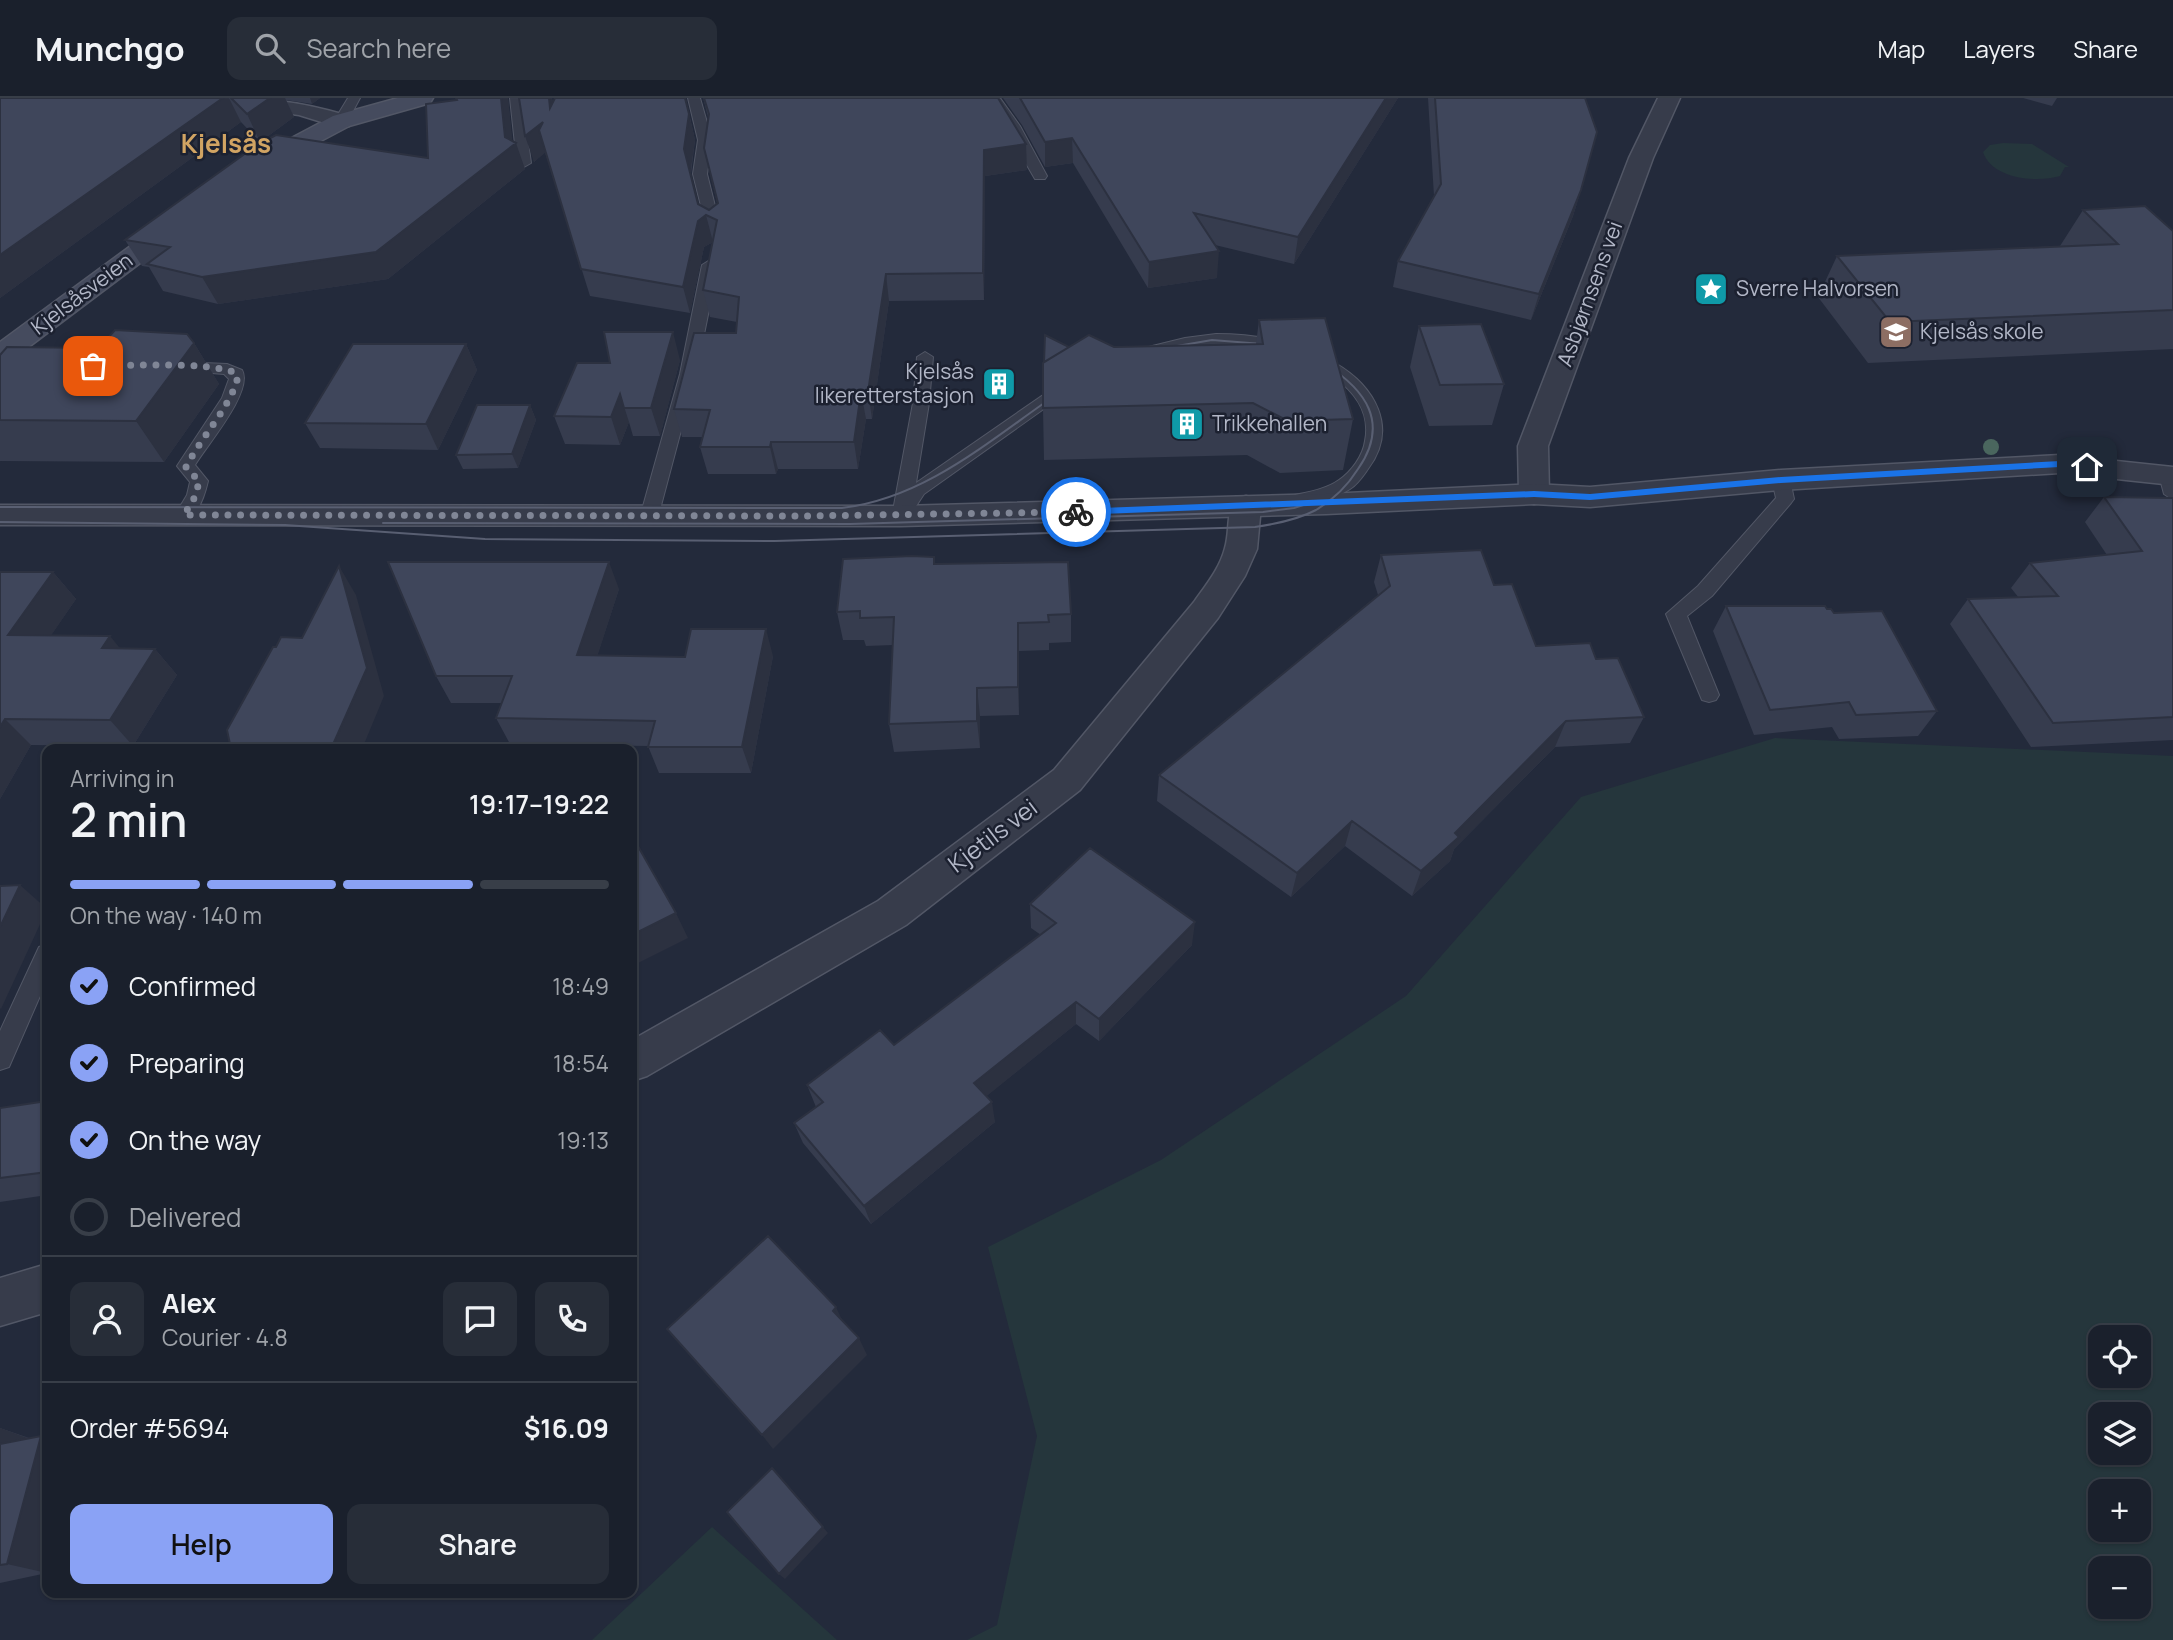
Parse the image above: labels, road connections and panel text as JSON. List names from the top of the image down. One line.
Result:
{"streets":{"main road":["Kjelsåsveien"],"street":["Asbjørnsens vei","Kjetils vei"]},"districts":["Kjelsås"],"places":{"place":["Sverre Halvorsen"],"school or university":["Kjelsås skole"],"building":["Kjelsås likeretterstasjon","Trikkehallen"]},"page":{"header":"Munchgo","search":"Search here","nav":["Map","Layers","Share"],"heading":["2 min","Arriving in","19:17–19:22"],"panel":["Alex","Courier · 4.8","Order #5694","$16.09"],"bar":"On the way · 140 m","list":[["Confirmed","18:49"],["Preparing","18:54"],["On the way","19:13"],"Delivered"],"map_buttons":["+","−"],"buttons":["Help","Share"]}}
